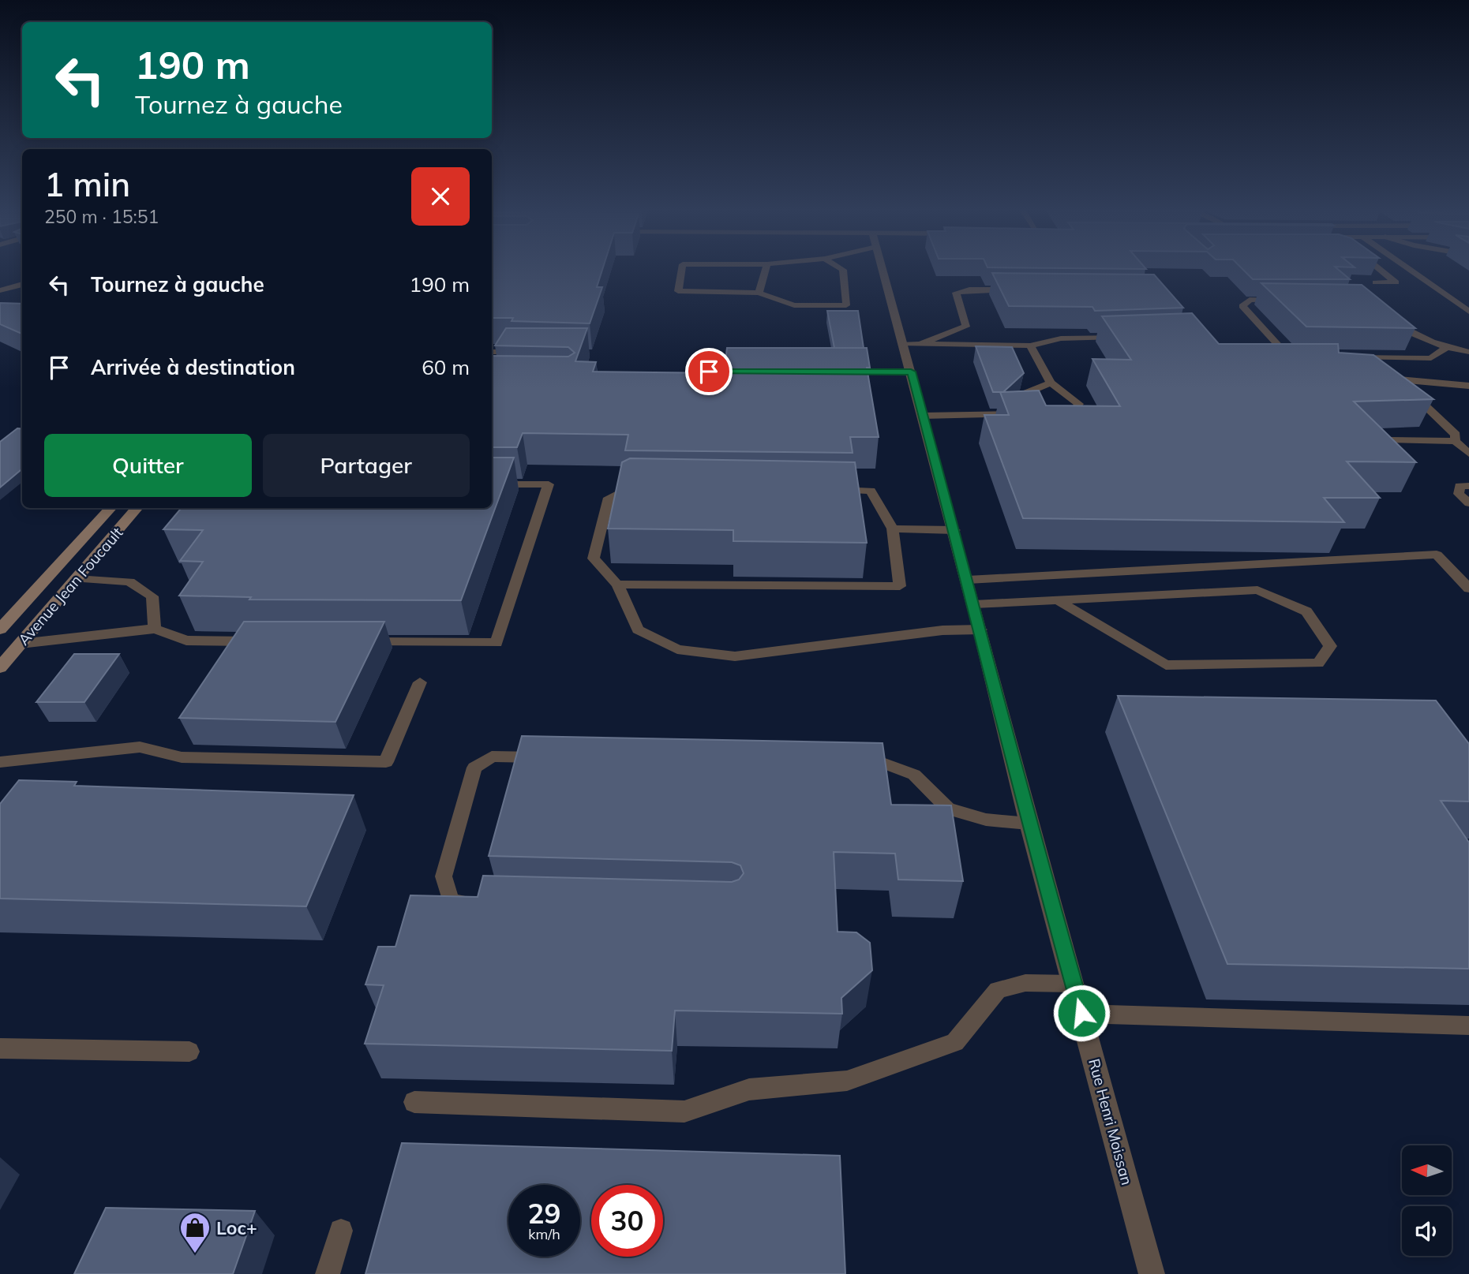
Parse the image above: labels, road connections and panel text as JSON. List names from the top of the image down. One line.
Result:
{"streets":{"main road":["Avenue Jean Foucault"],"street":["Rue Henri Moissan"]},"places":{"shop":["Loc+"]},"north":"left","page":{"turn":["190 m","Tournez à gauche"],"heading":["1 min","250 m · 15:51"],"list":[{"name":"Tournez à gauche","value":"190 m"},{"name":"Arrivée à destination","value":"60 m"}],"buttons":["Quitter","Partager"],"speed":"29 km/h","limit":"30"}}
